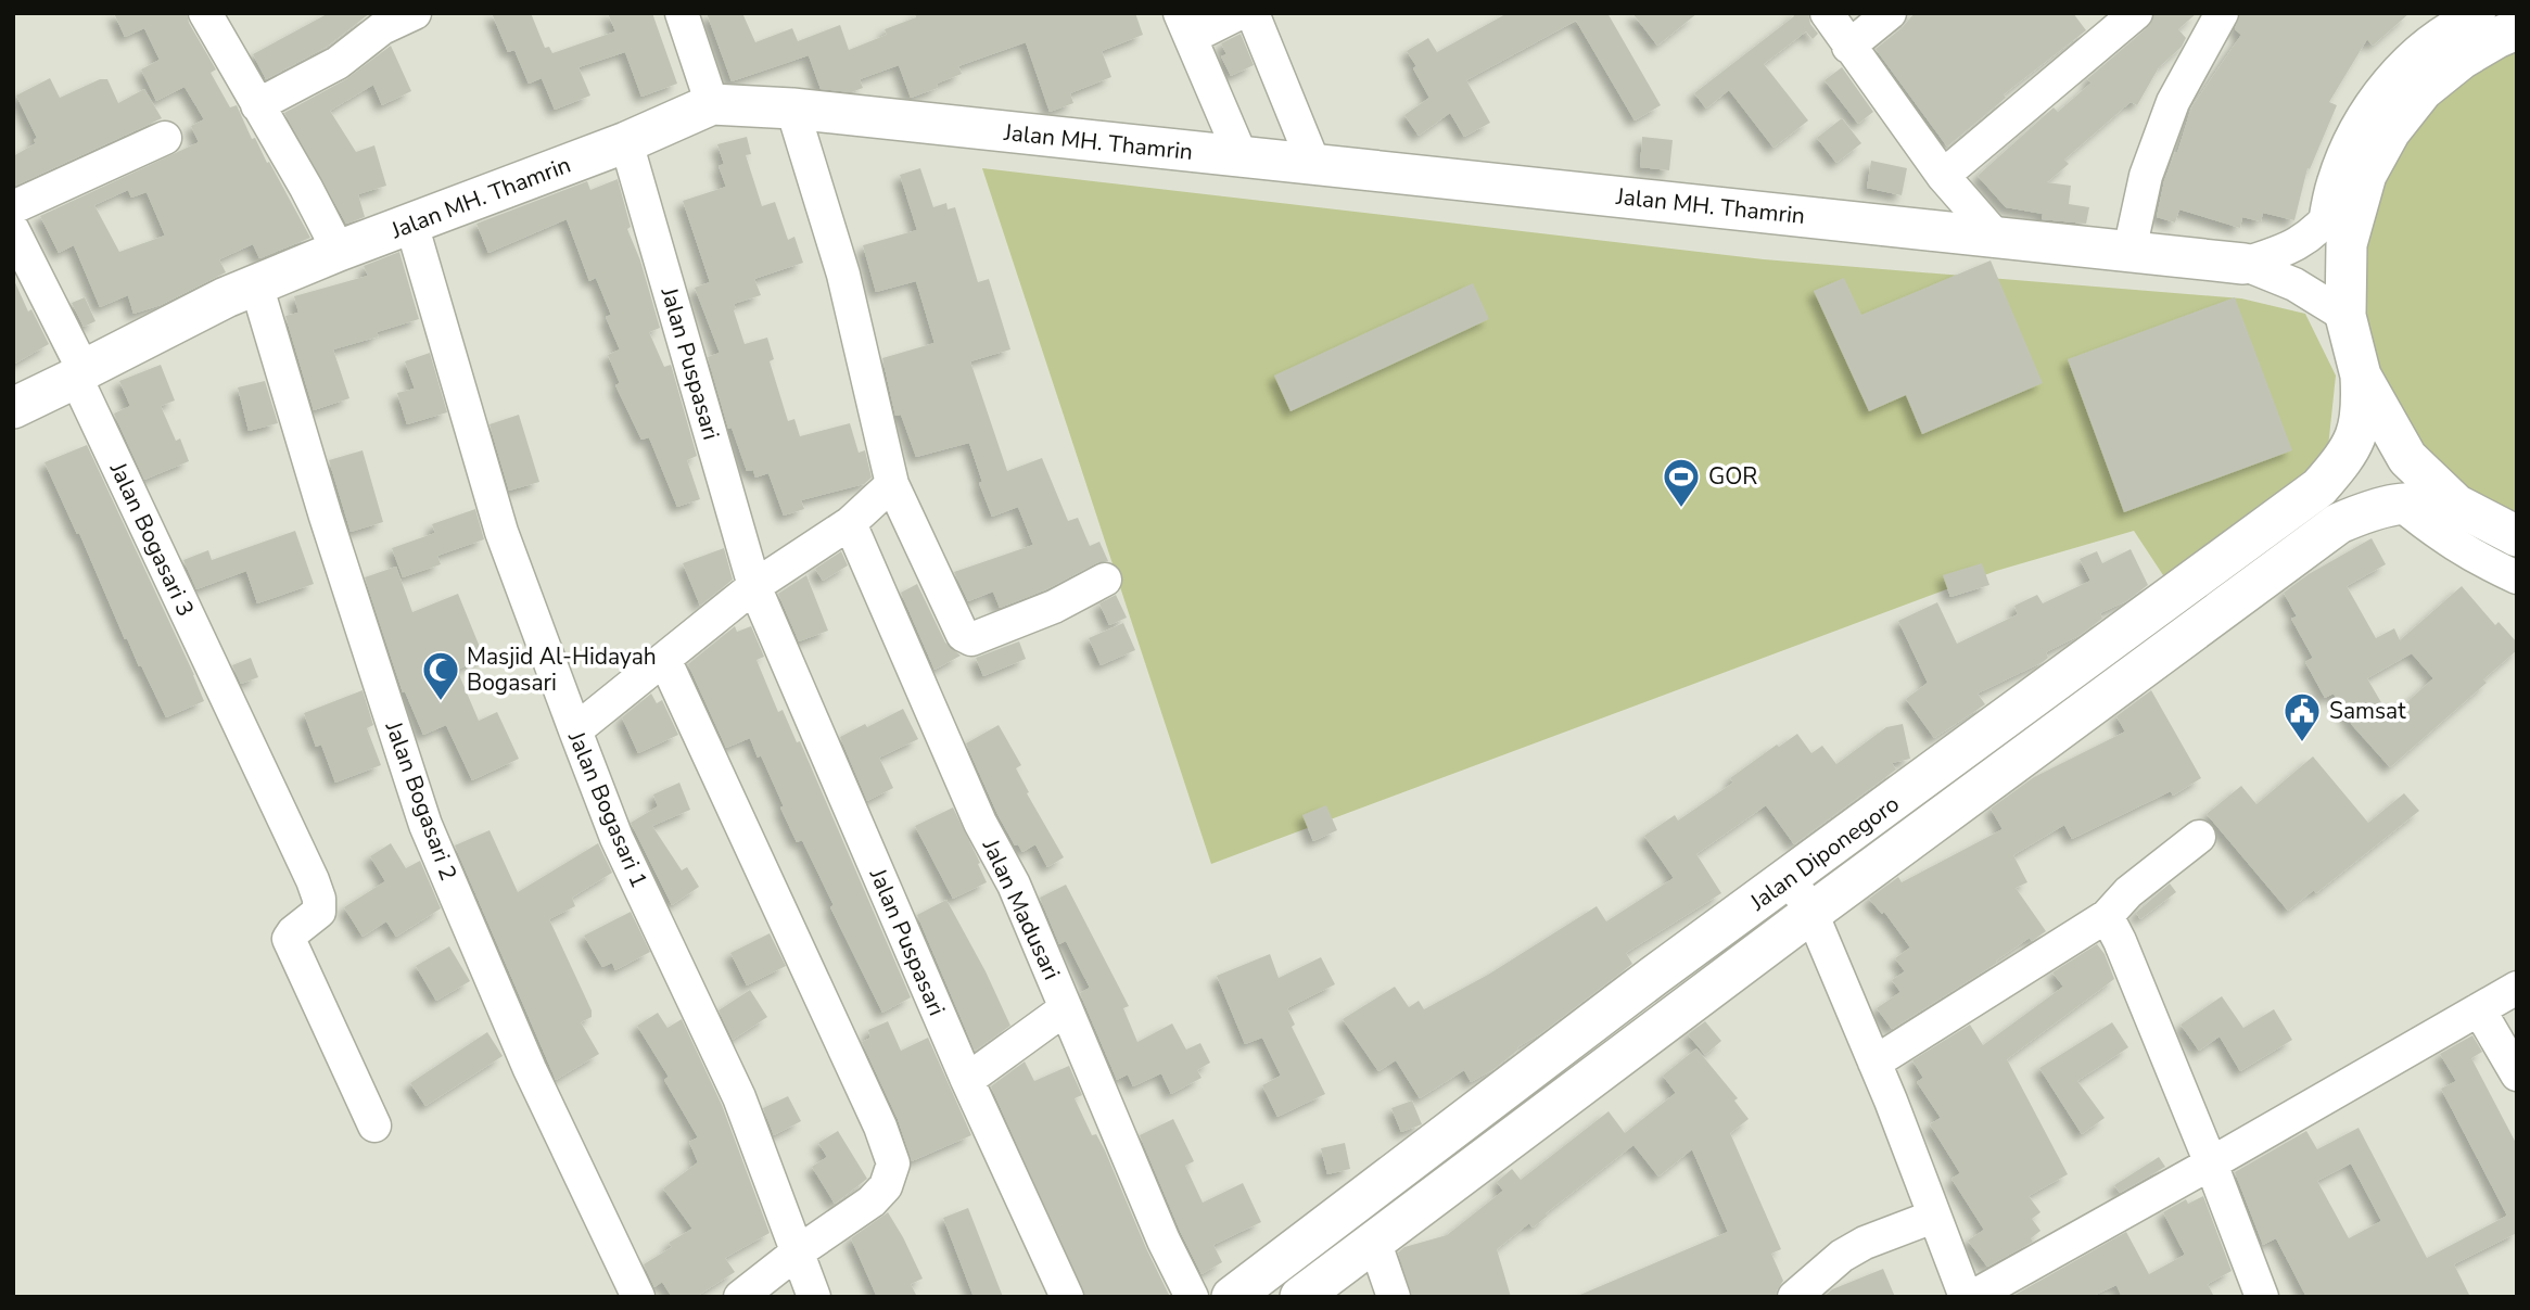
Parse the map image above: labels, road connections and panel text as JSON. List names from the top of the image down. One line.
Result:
{"streets":{"main road":["Jalan MH. Thamrin","Jalan Diponegoro"],"street":["Jalan Puspasari","Jalan Bogasari 3","Jalan Bogasari 2","Jalan Bogasari 1","Jalan Madusari"]},"crossings":[["Jalan MH. Thamrin","Jalan Puspasari"],["Jalan MH. Thamrin","Jalan Bogasari 3"],["Jalan MH. Thamrin","Jalan Bogasari 2"],["Jalan MH. Thamrin","Jalan Bogasari 1"]],"places":{"sports":["GOR"],"mosque":["Masjid Al-Hidayah Bogasari"],"public building":["Samsat"]}}
